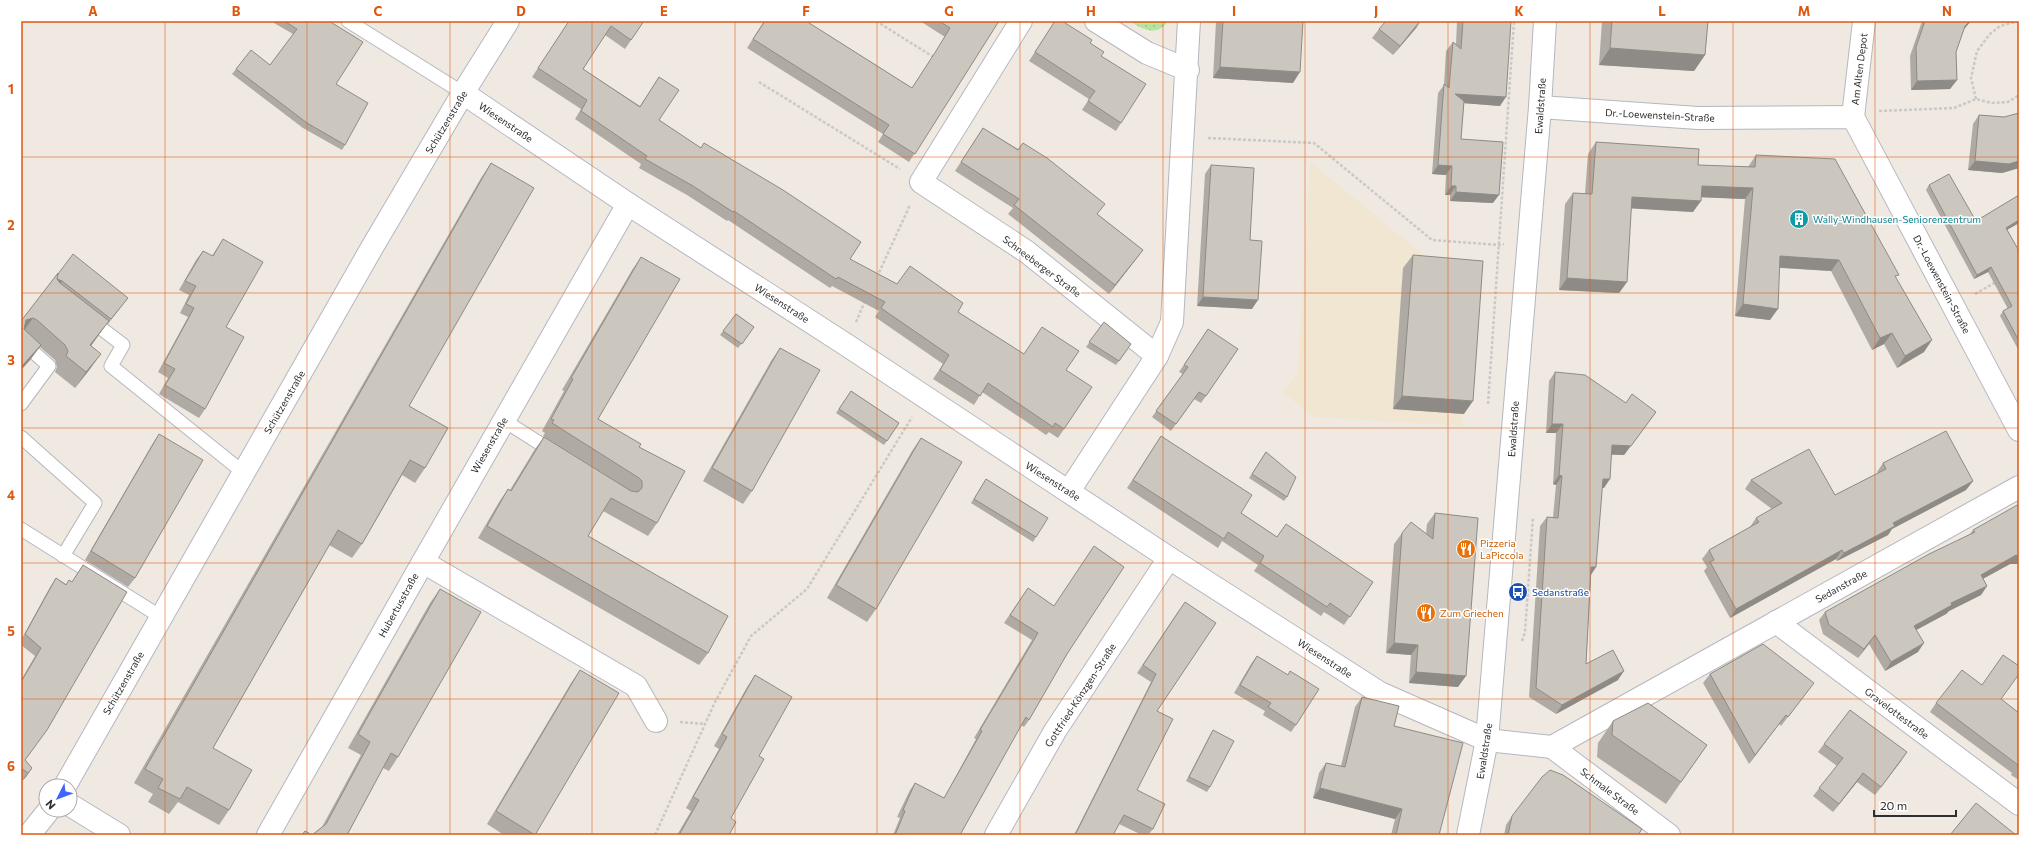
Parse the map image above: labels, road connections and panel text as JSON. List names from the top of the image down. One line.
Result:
{"streets":{"street":["Am Alten Depot","Ewaldstraße","Dr.-Loewenstein-Straße","Schützenstraße","Wiesenstraße","Schneeberger Straße","Sedanstraße","Hubertusstraße","Gottfried-Könzgen-Straße","Gravelottestraße","Schmale Straße"]},"crossings":[["Am Alten Depot","Dr.-Loewenstein-Straße"],["Ewaldstraße","Dr.-Loewenstein-Straße"],["Ewaldstraße","Wiesenstraße"],["Schützenstraße","Wiesenstraße"],["Wiesenstraße","Hubertusstraße"],["Wiesenstraße","Gottfried-Könzgen-Straße"],["Sedanstraße","Gravelottestraße"],["Sedanstraße","Schmale Straße"]],"places":{"building":["Wally-Windhausen-Seniorenzentrum"],"restaurant":["Pizzeria LaPiccola","Zum Griechen"],"bus stop":["Sedanstraße"]},"scale_bar":"20 m","north":"bottom left","grid":{"columns":["A","B","C","D","E","F","G","H","I","J","K","L","M","N"],"rows":["1","2","3","4","5","6"]}}
